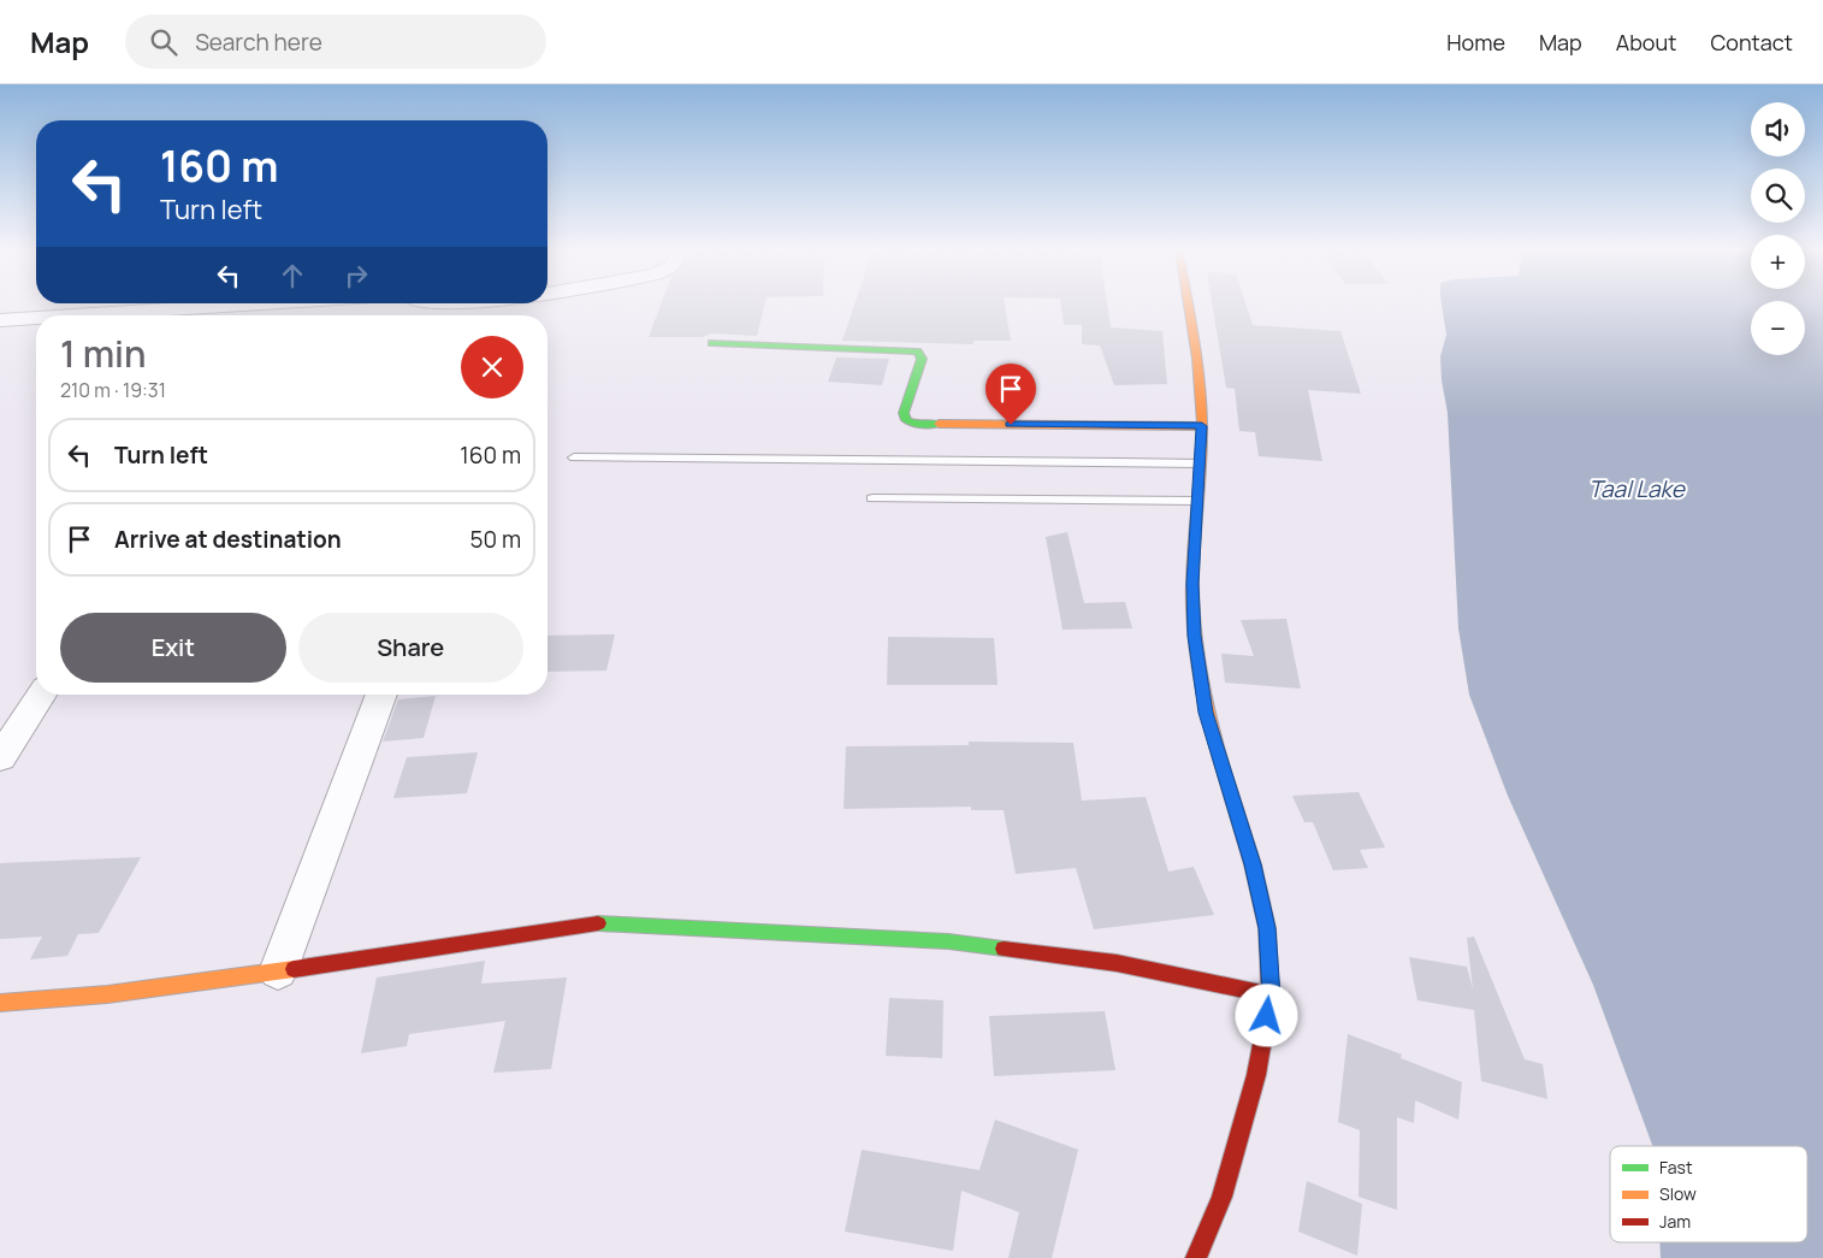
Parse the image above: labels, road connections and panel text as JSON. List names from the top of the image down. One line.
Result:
{"water":["Taal Lake"],"legend":["Fast","Slow","Jam"],"page":{"header":"Map","search":"Search here","nav":["Home","Map","About","Contact"],"map_buttons":["+","−"],"turn":["160 m","Turn left"],"heading":["1 min","210 m · 19:31"],"list":[{"name":"Turn left","value":"160 m"},{"name":"Arrive at destination","value":"50 m"}],"buttons":["Exit","Share"]}}
